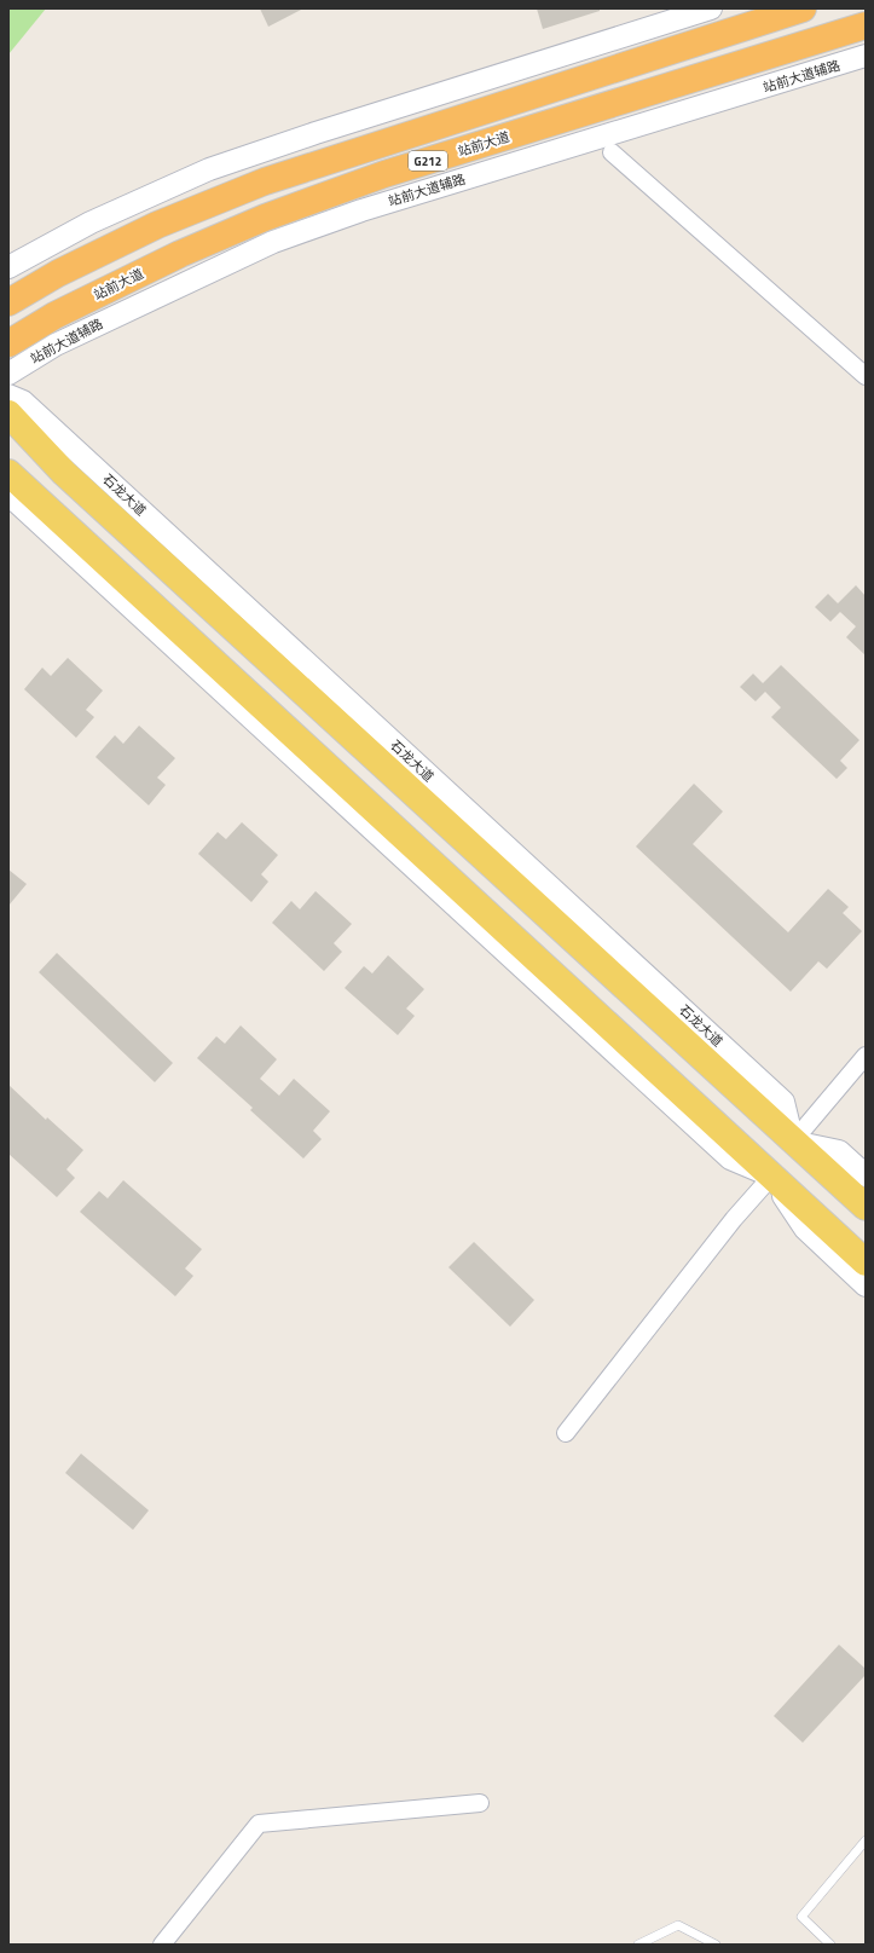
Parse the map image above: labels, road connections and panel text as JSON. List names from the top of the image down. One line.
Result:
{"streets":{"highway":["站前大道","G212"],"main road":["石龙大道"],"street":["站前大道辅路"]}}
